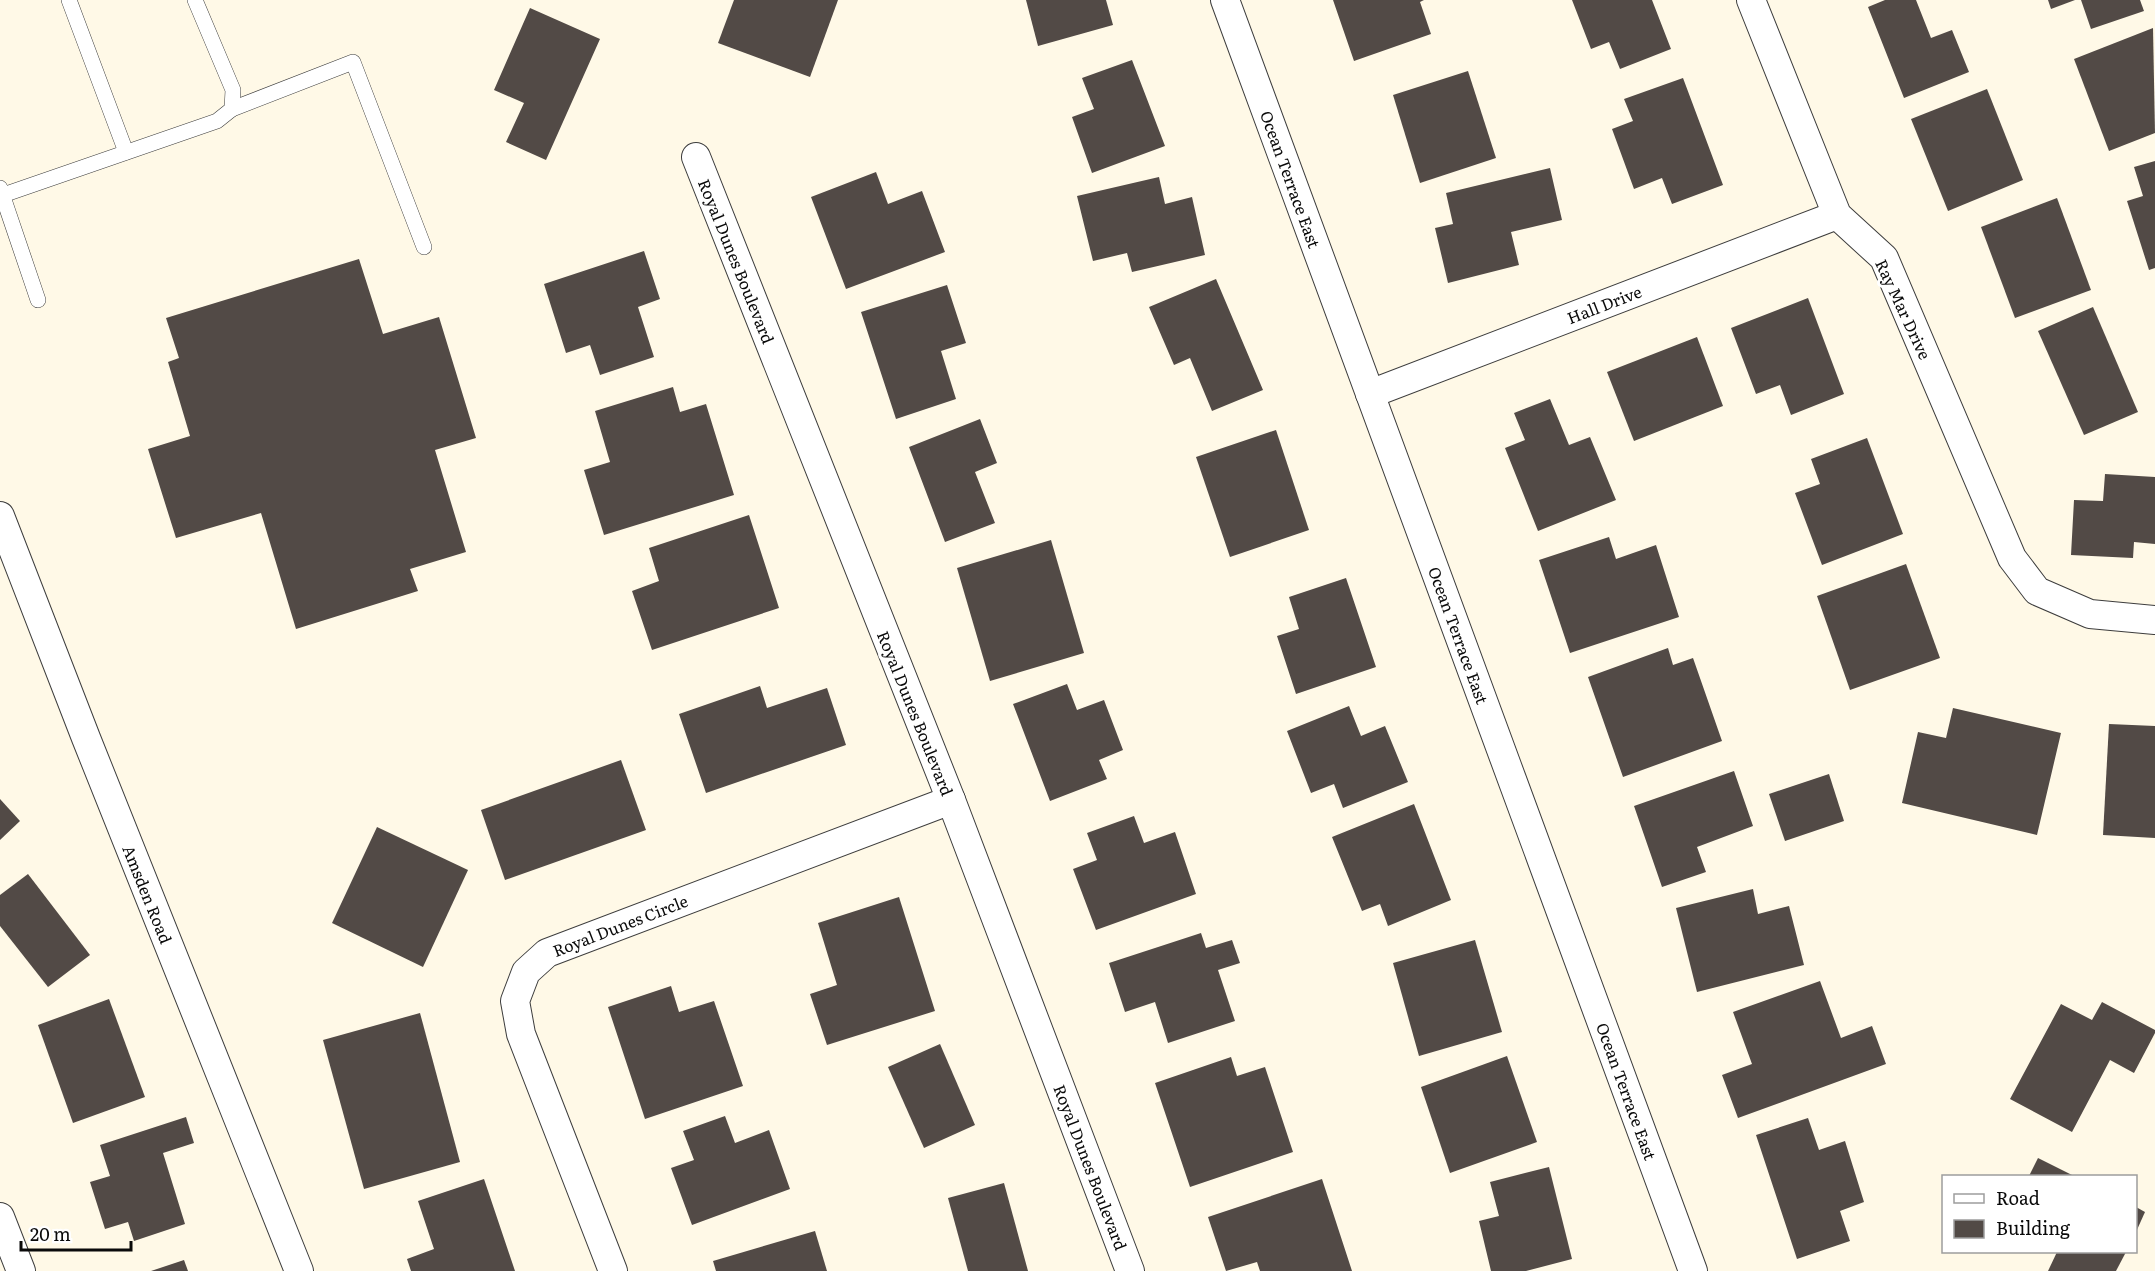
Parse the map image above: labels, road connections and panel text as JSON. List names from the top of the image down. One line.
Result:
{"streets":{"street":["Ocean Terrace East","Royal Dunes Boulevard","Hall Drive","Ray Mar Drive","Amsden Road","Royal Dunes Circle"]},"crossings":[["Ocean Terrace East","Hall Drive"],["Royal Dunes Boulevard","Royal Dunes Circle"],["Hall Drive","Ray Mar Drive"]],"legend":["Road","Building"],"scale_bar":"20 m"}
